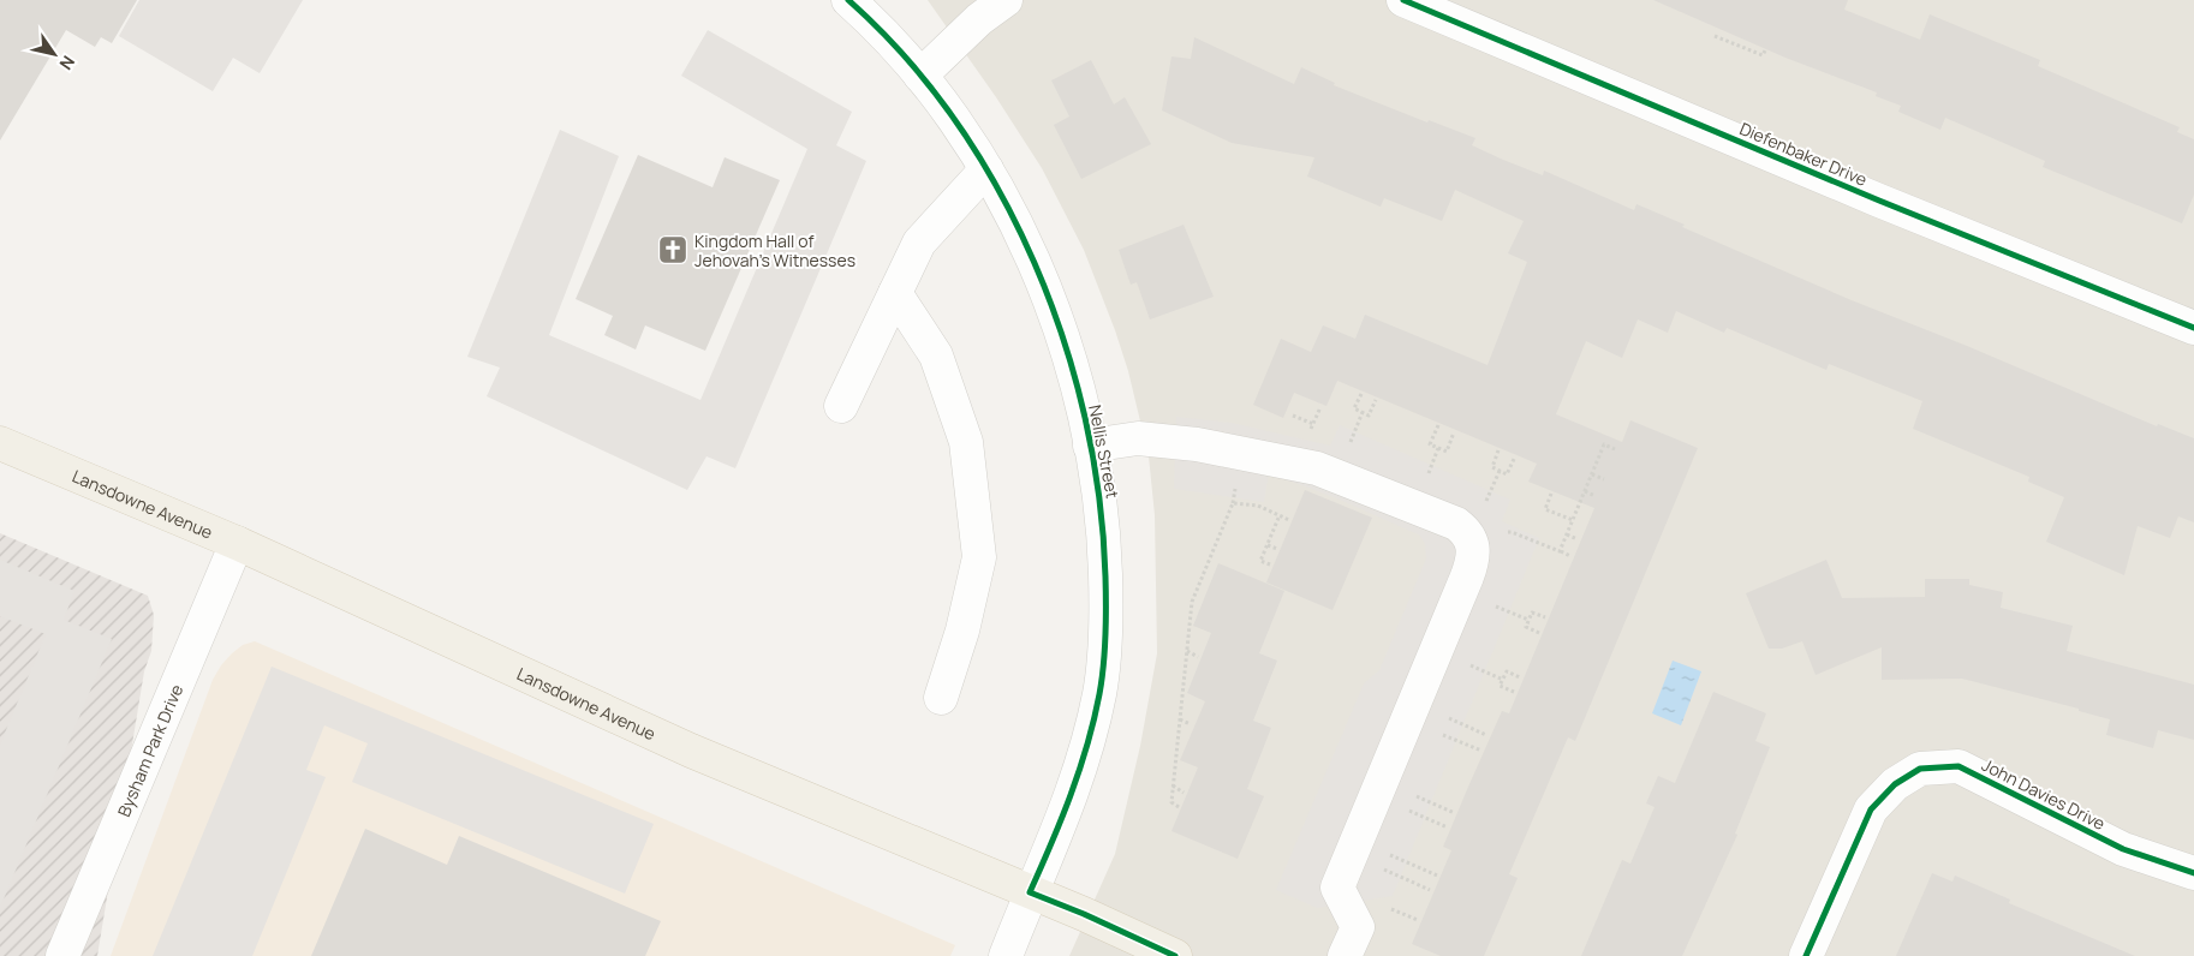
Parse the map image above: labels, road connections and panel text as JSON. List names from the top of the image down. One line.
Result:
{"streets":{"main road":["Lansdowne Avenue"],"street":["Diefenbaker Drive","Nellis Street","Bysham Park Drive","John Davies Drive"]},"crossings":[["Nellis Street","Lansdowne Avenue"],["Lansdowne Avenue","Bysham Park Drive"]],"places":{"church":["Kingdom Hall of Jehovah's Witnesses"]},"north":"bottom right"}
